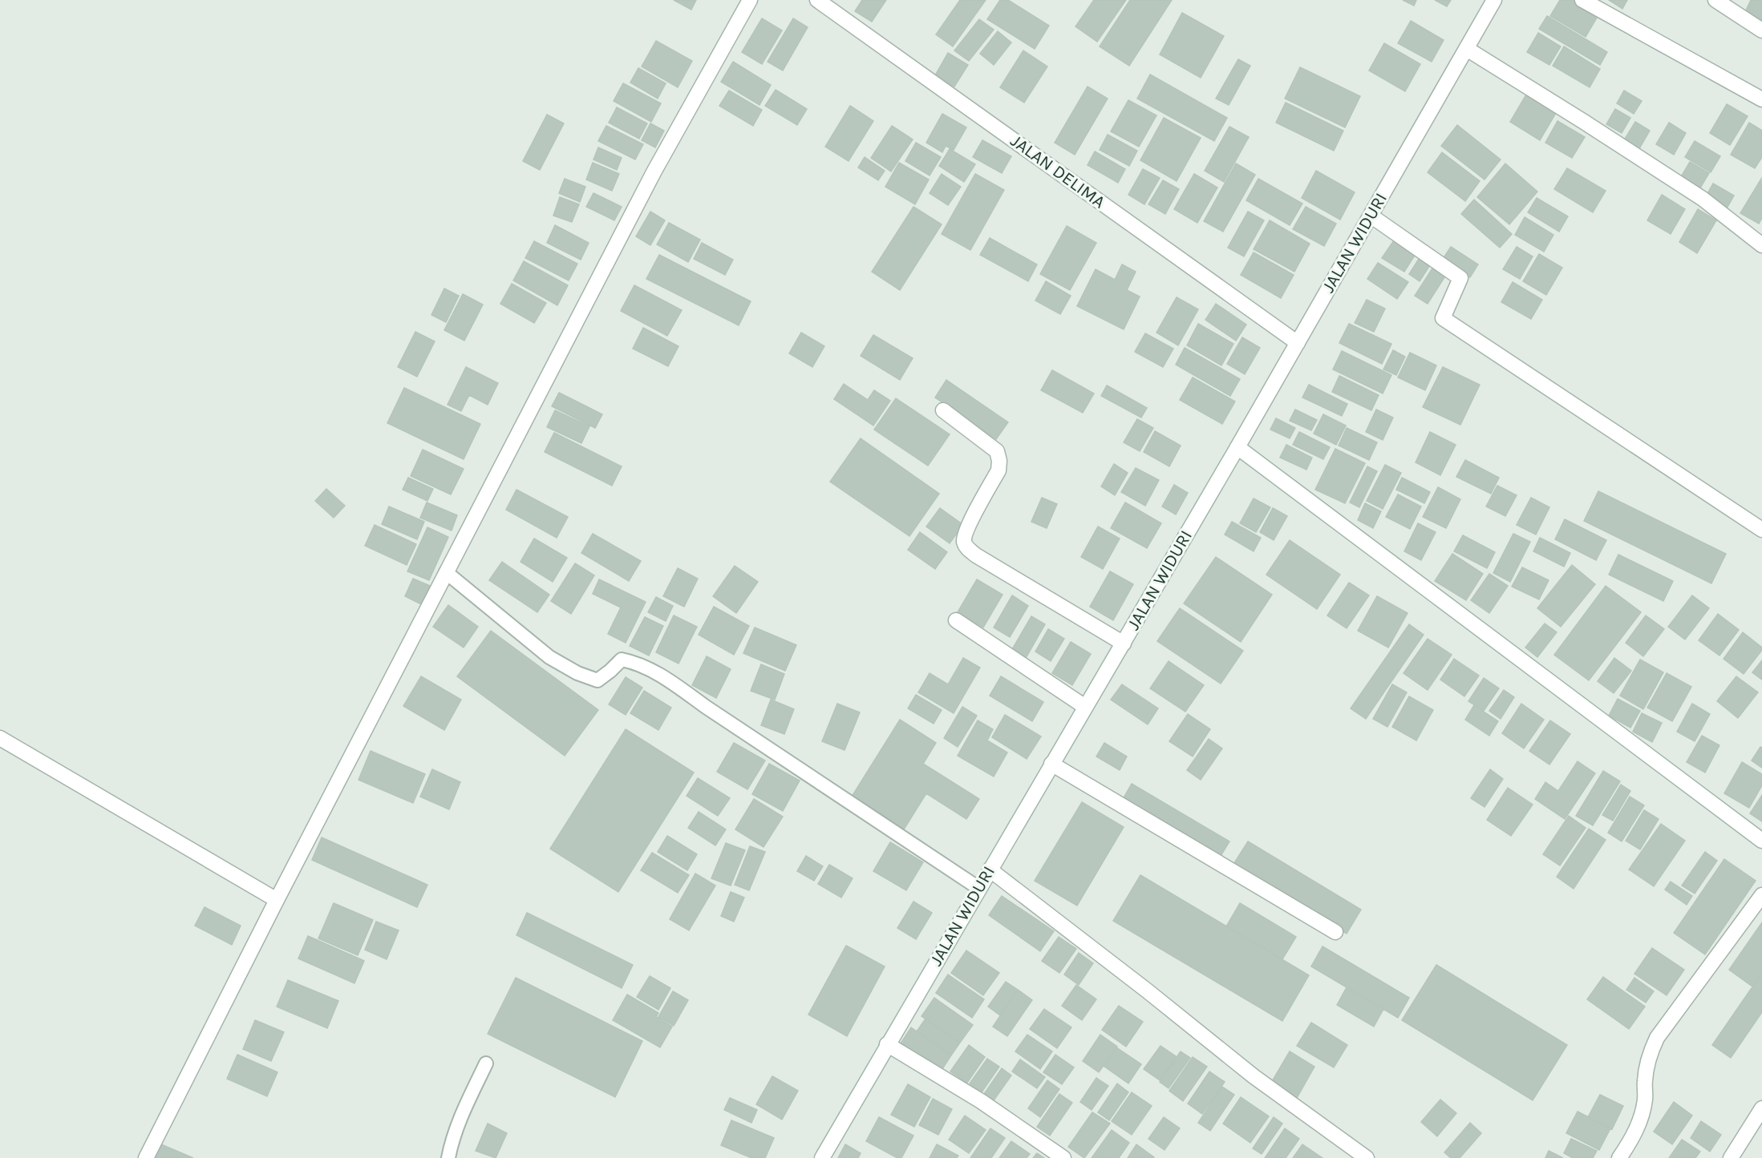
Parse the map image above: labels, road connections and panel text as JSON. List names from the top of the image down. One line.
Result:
{"streets":{"street":["JALAN DELIMA","JALAN WIDURI"]},"crossings":[["JALAN DELIMA","JALAN WIDURI"]]}
